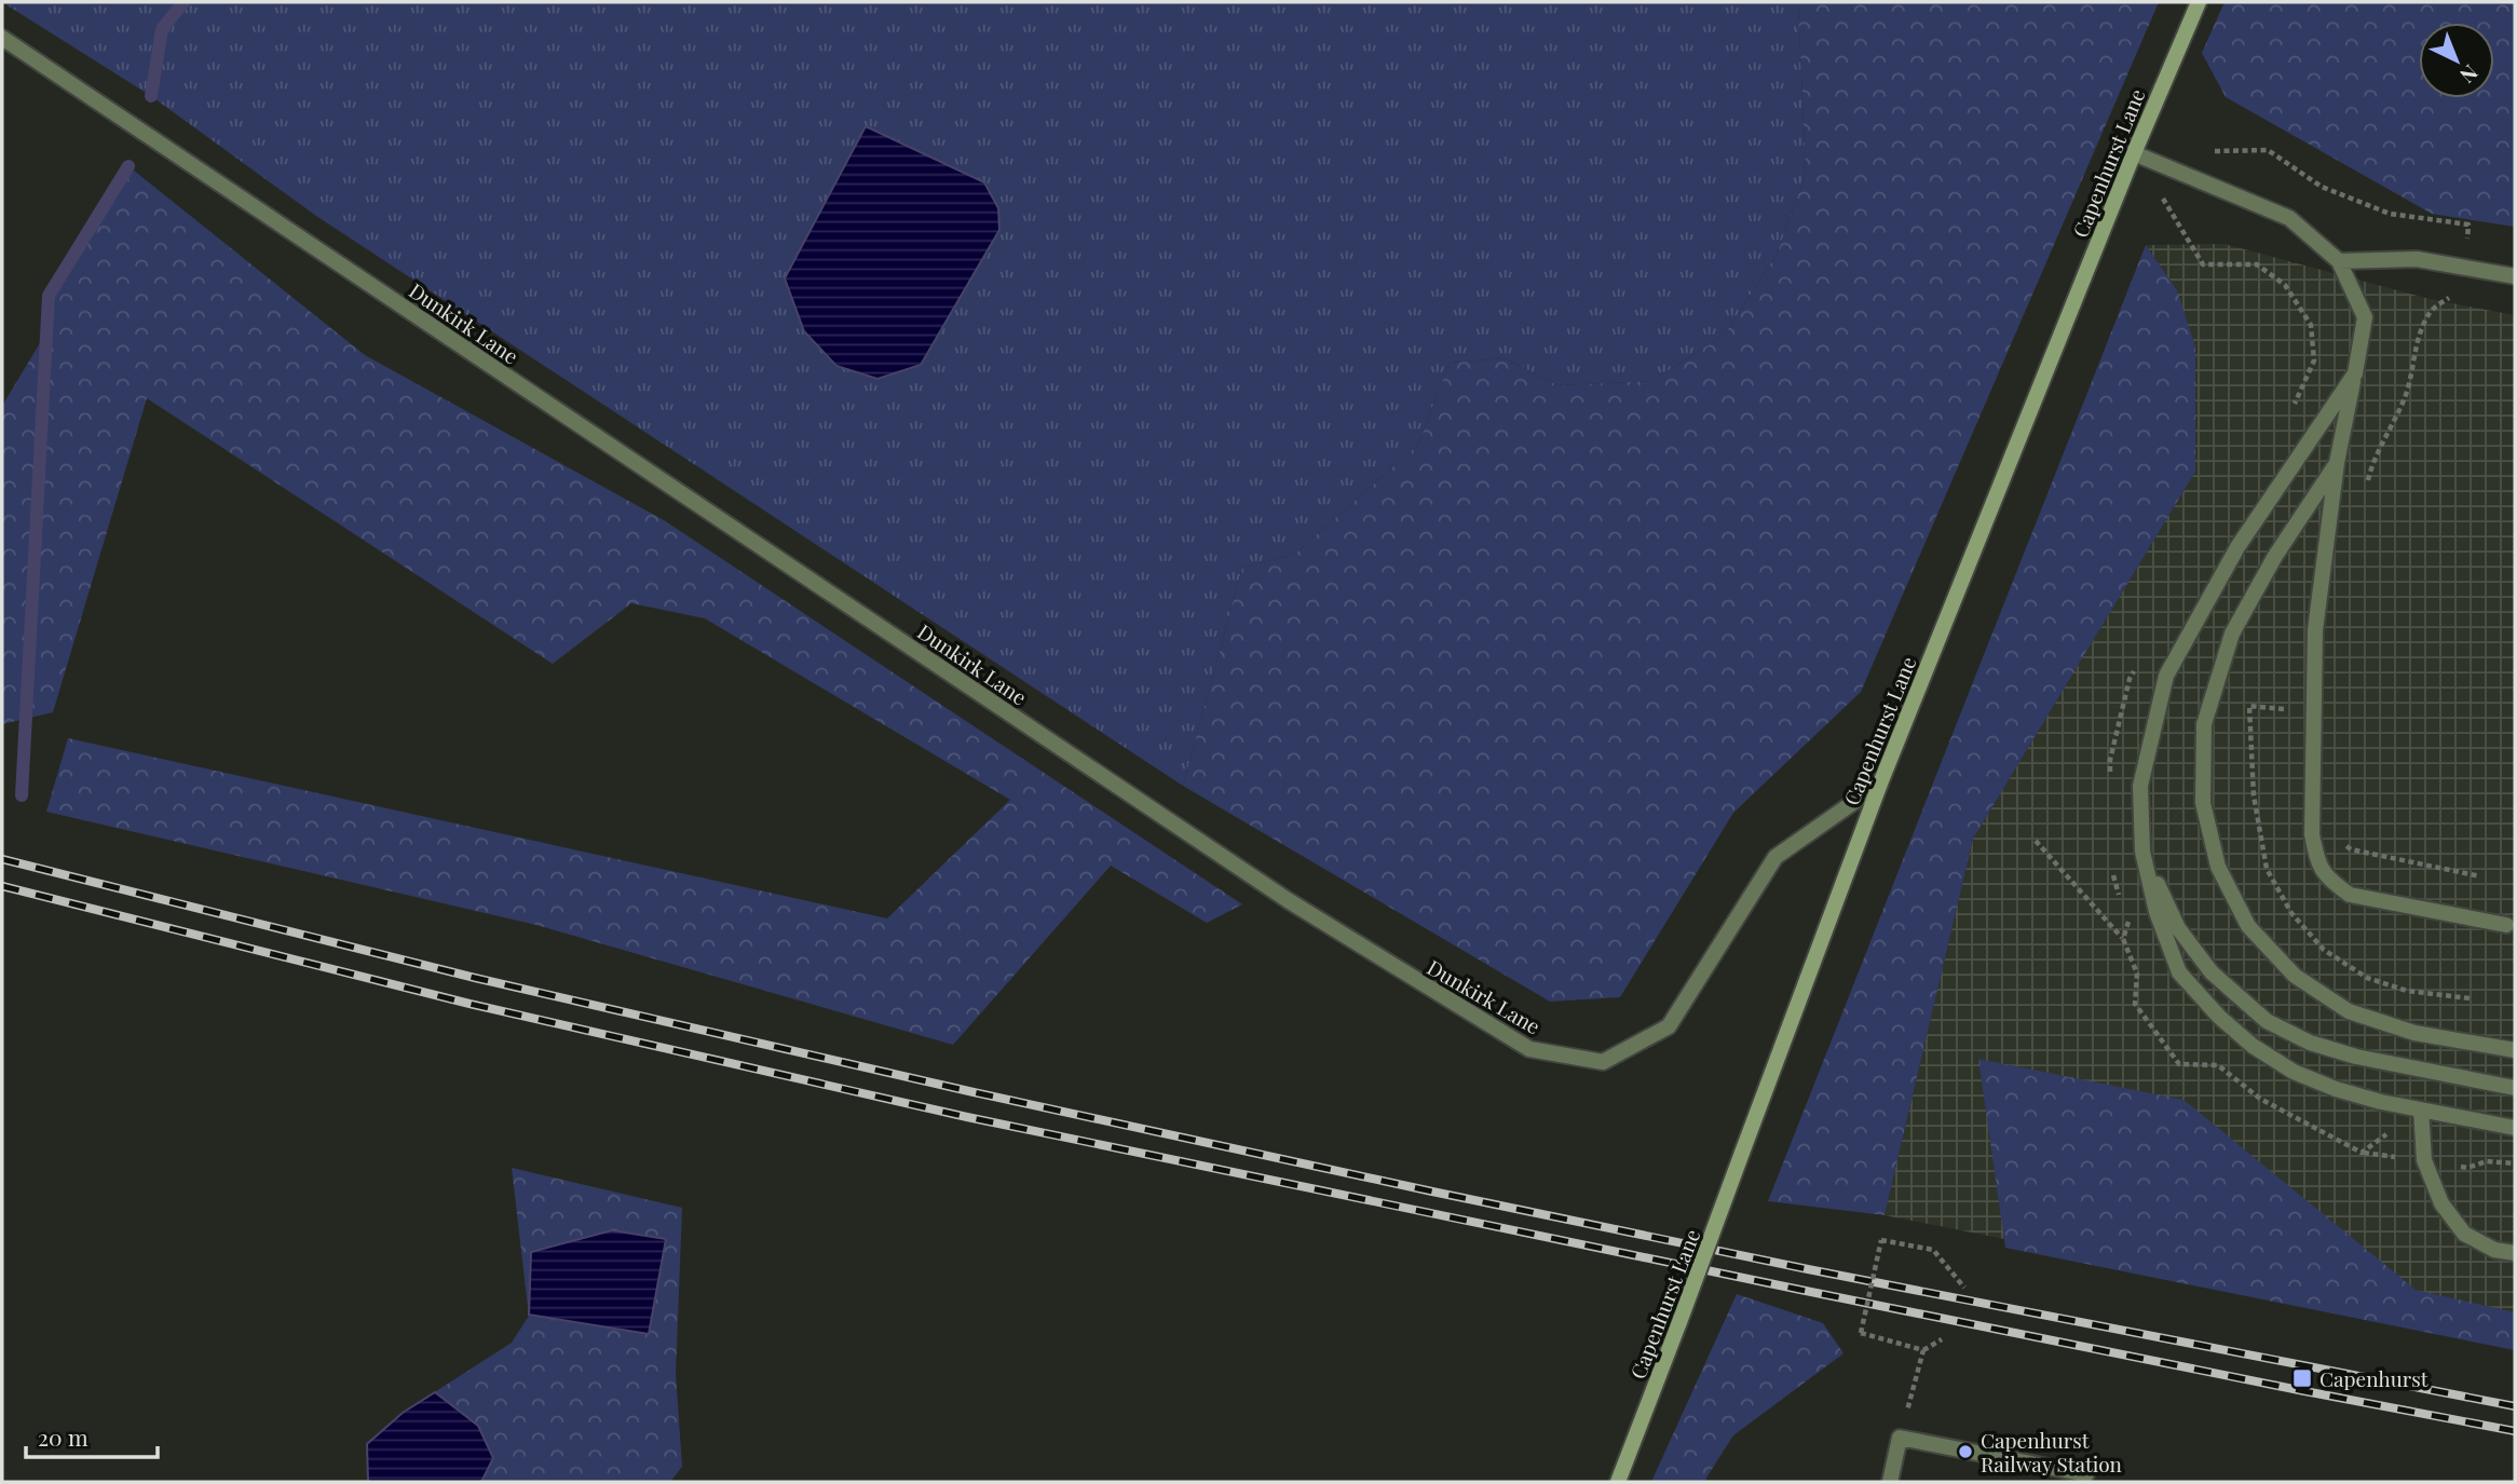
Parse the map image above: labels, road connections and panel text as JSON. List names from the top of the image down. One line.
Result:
{"streets":{"street":["Capenhurst Lane","Dunkirk Lane"]},"crossings":[["Capenhurst Lane","Dunkirk Lane"]],"places":{"transit":["Capenhurst"],"other":["Capenhurst Railway Station"]},"scale_bar":"20 m","north":"bottom right"}
